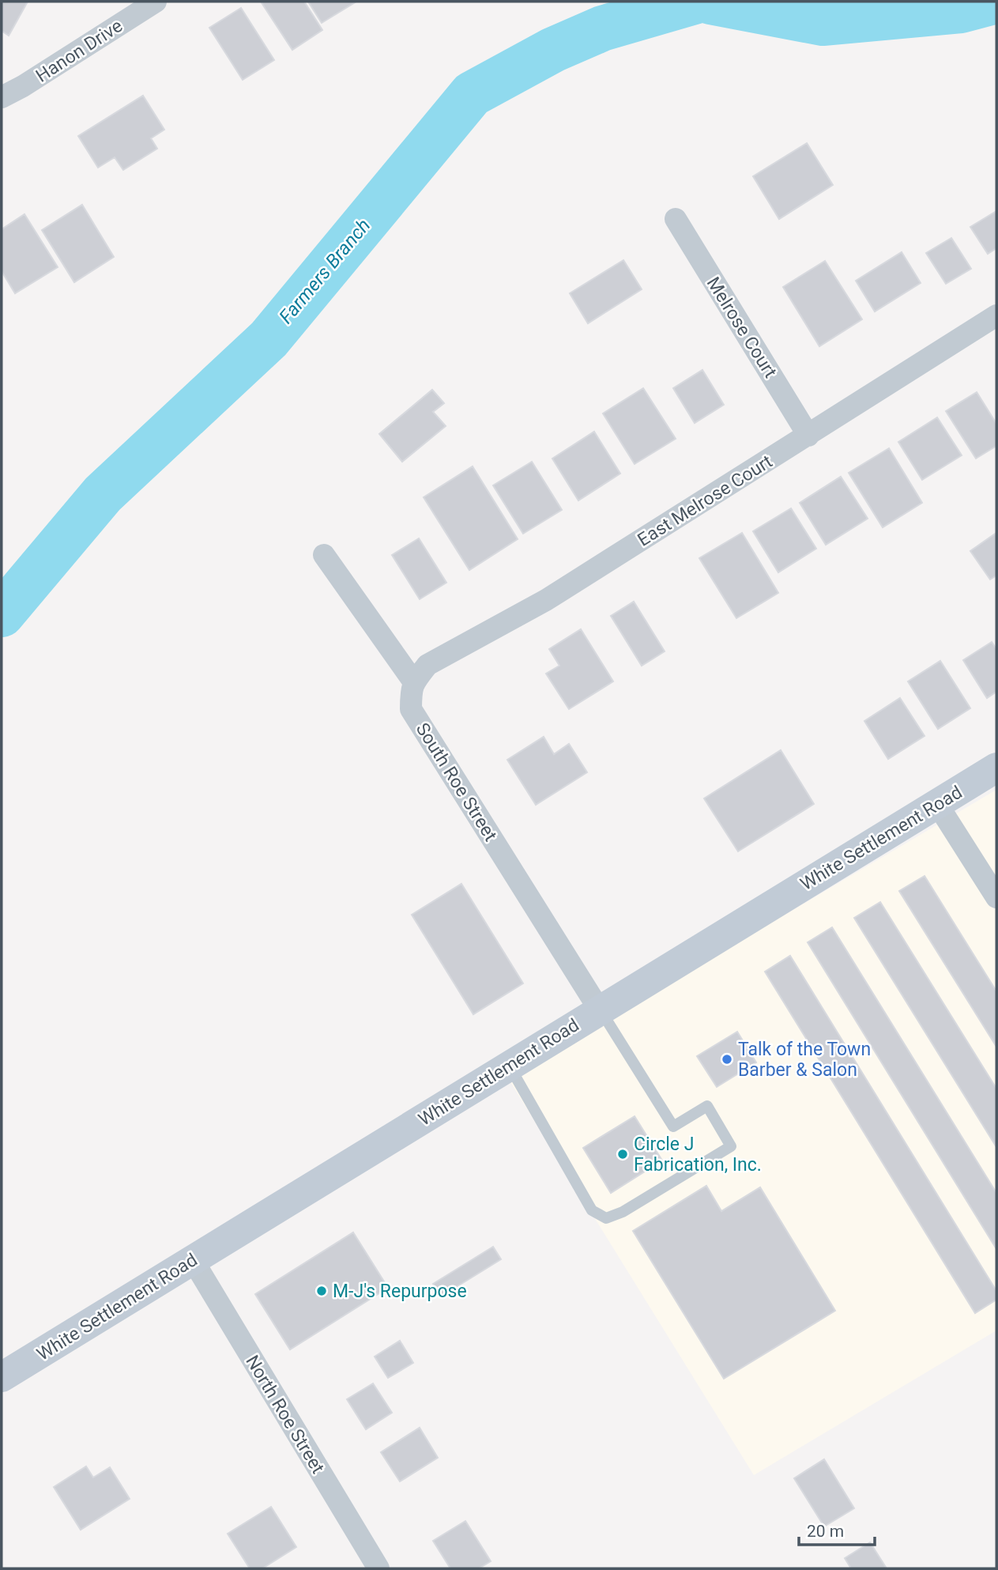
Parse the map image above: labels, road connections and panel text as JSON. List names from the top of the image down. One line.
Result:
{"streets":{"main road":["White Settlement Road"],"street":["Hanon Drive","Melrose Court","East Melrose Court","South Roe Street","North Roe Street"]},"crossings":[["Melrose Court","East Melrose Court"],["East Melrose Court","South Roe Street"],["South Roe Street","White Settlement Road"],["White Settlement Road","North Roe Street"]],"water":["Farmers Branch"],"places":["Talk of the Town Barber & Salon","Circle J Fabrication, Inc.","M-J's Repurpose"],"scale_bar":"20 m"}
